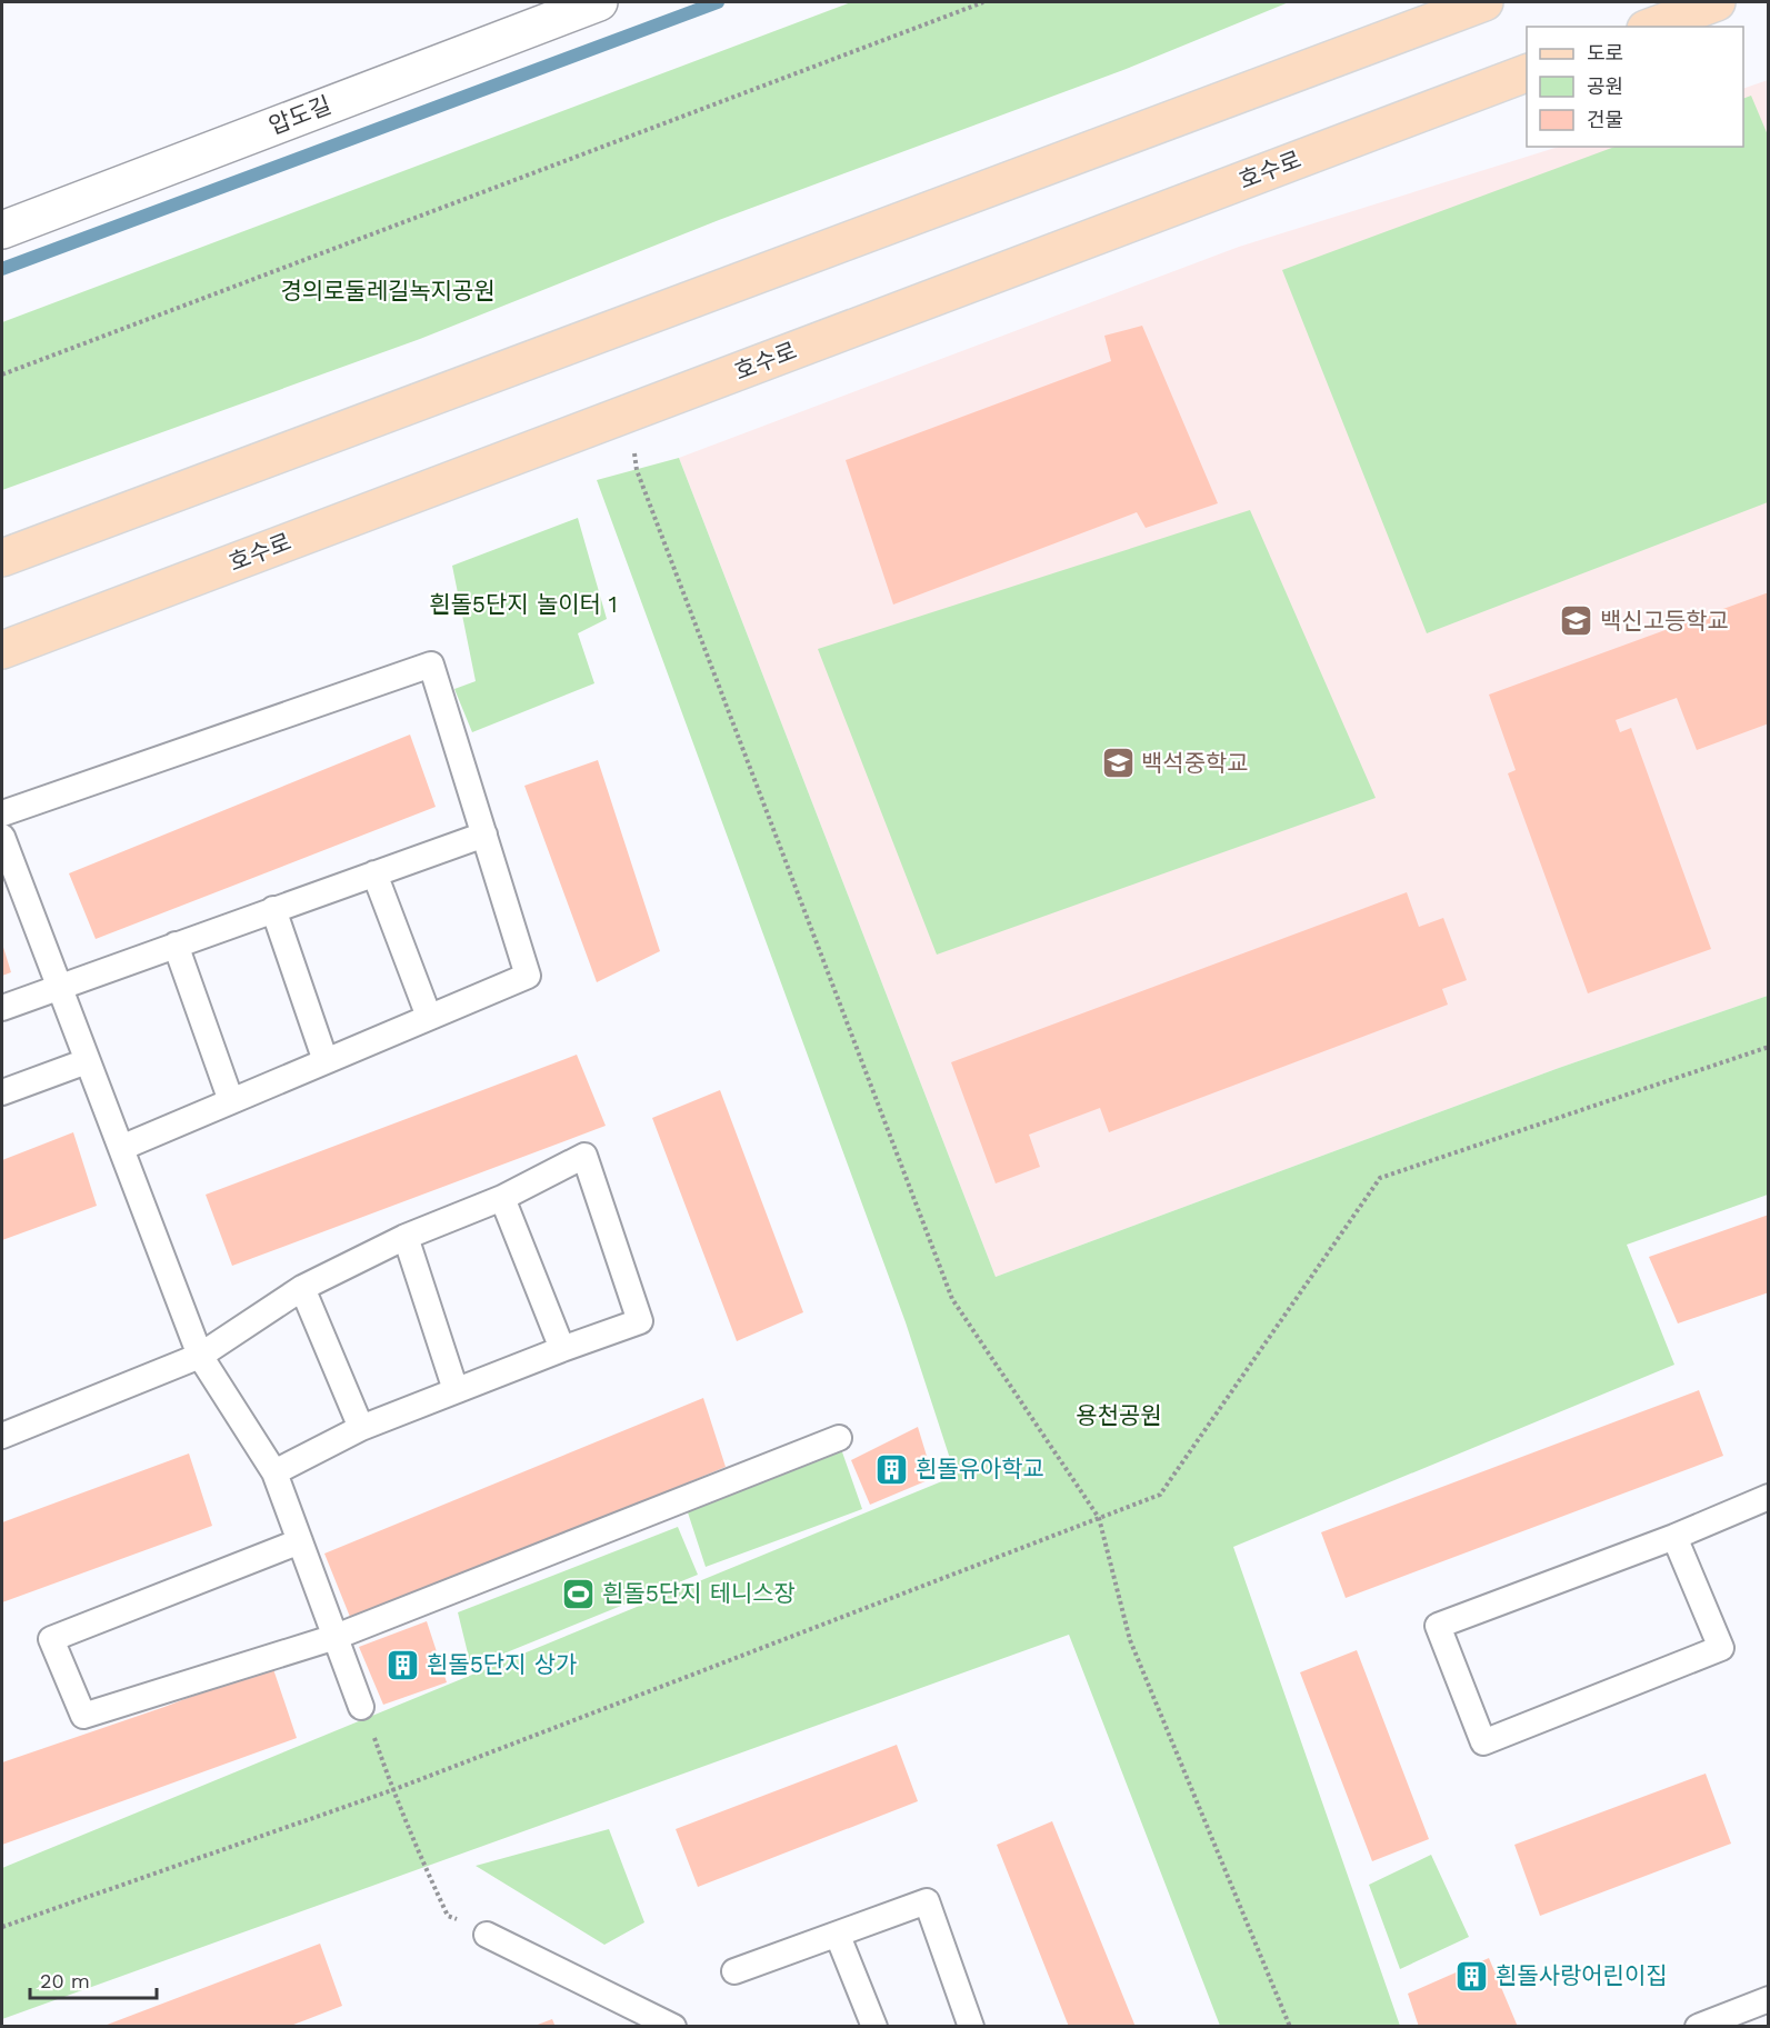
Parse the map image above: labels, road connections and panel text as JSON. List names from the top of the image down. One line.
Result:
{"streets":{"main road":["호수로"],"street":["압도길"]},"parks":["경의로둘레길녹지공원","흰돌5단지 놀이터 1","용천공원"],"places":{"school or university":["백신고등학교","백석중학교"],"building":["흰돌유아학교","흰돌5단지 상가","흰돌사랑어린이집"],"sports":["흰돌5단지 테니스장"]},"legend":["도로","공원","건물"],"scale_bar":"20 m"}
